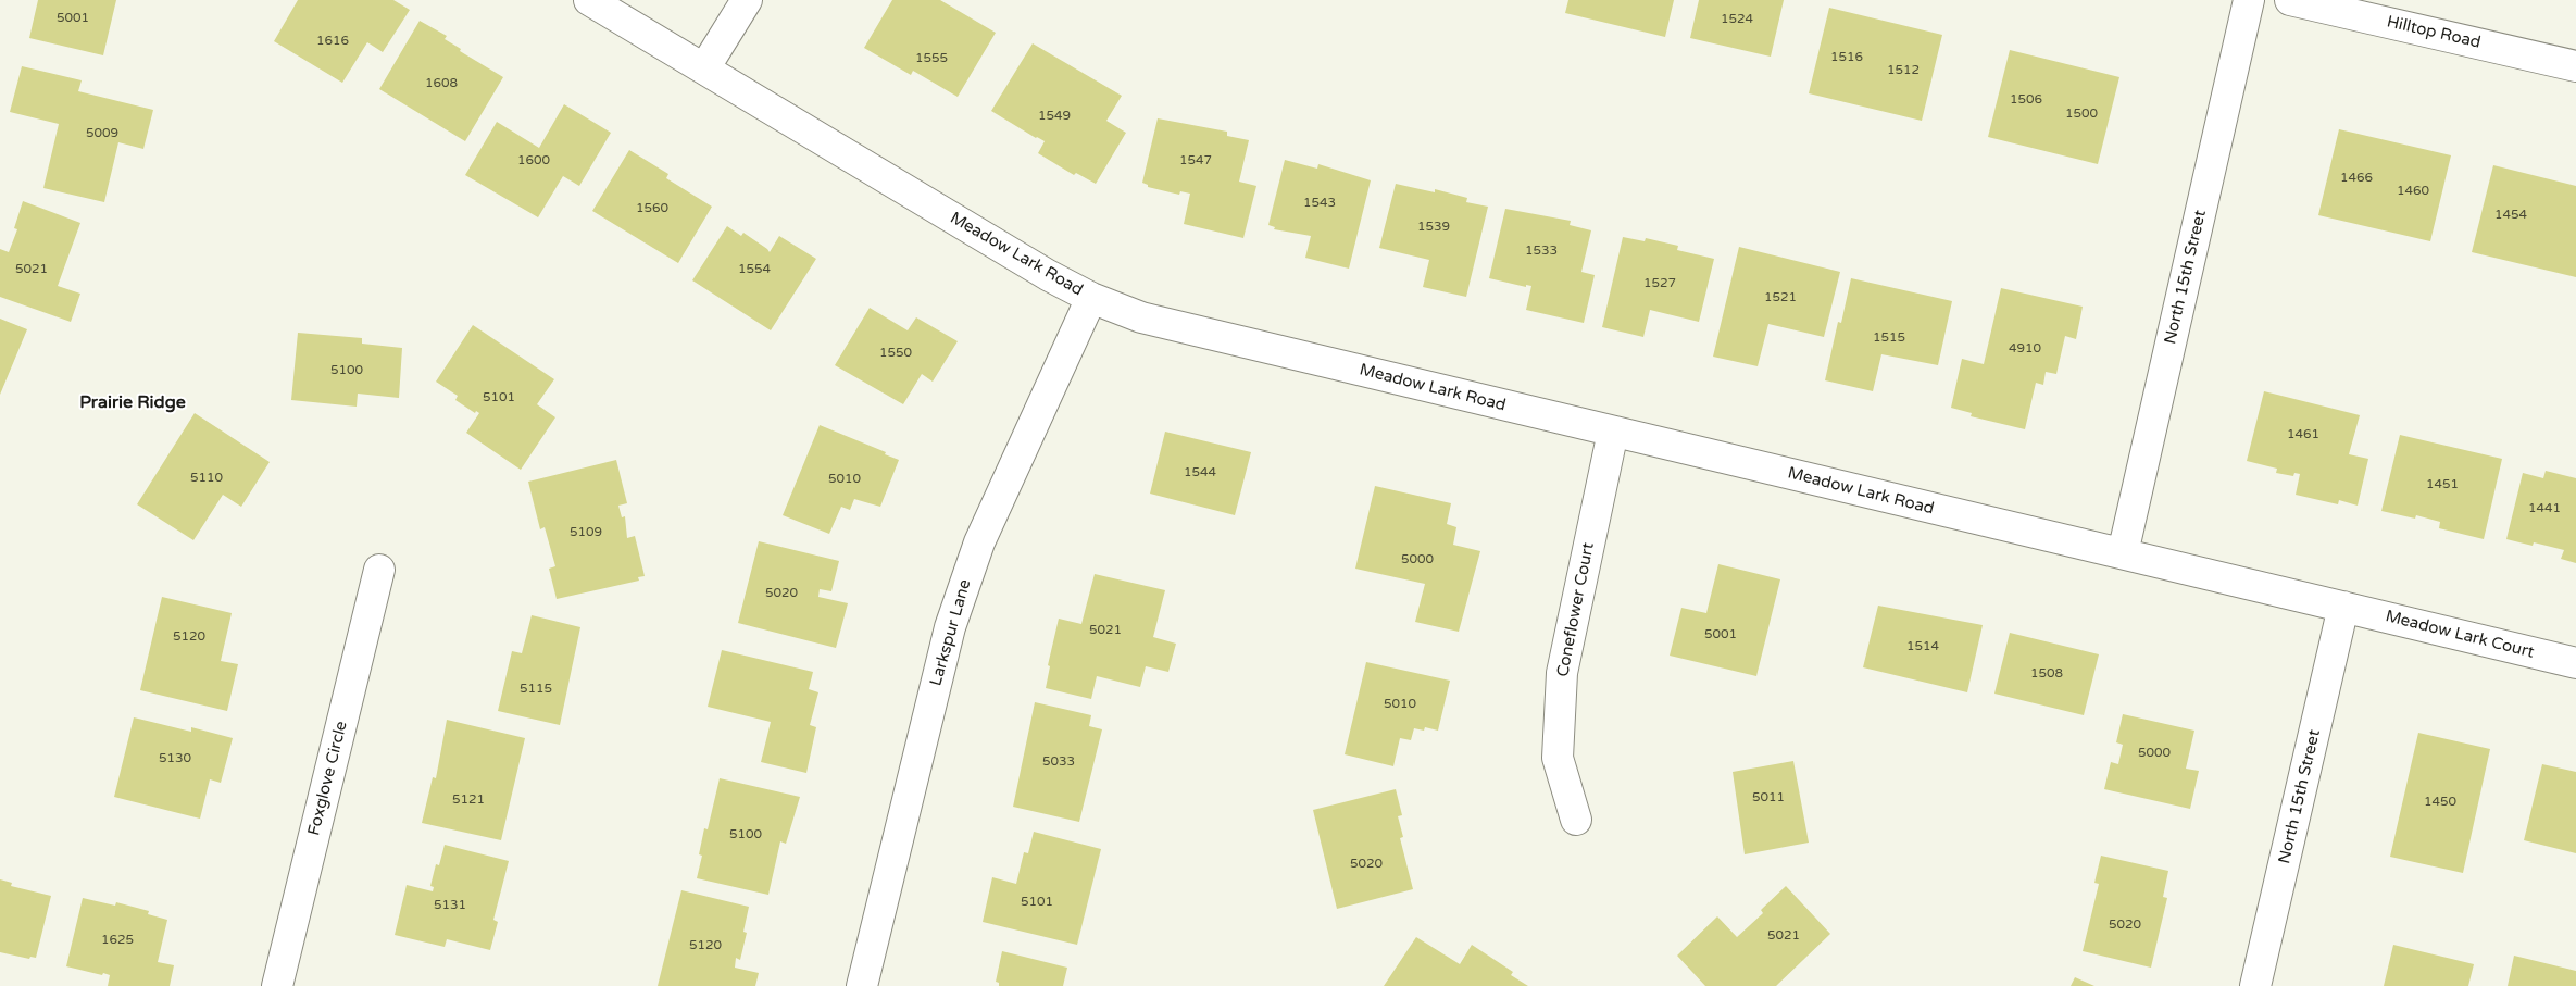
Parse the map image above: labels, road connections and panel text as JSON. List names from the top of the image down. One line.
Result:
{"streets":{"street":["Hilltop Road","Meadow Lark Road","North 15th Street","Coneflower Court","Larkspur Lane","Meadow Lark Court","Foxglove Circle"]},"crossings":[["Meadow Lark Road","North 15th Street"],["Meadow Lark Road","Coneflower Court"],["Meadow Lark Road","Larkspur Lane"],["Meadow Lark Road","Meadow Lark Court"],["North 15th Street","Meadow Lark Court"]],"districts":["Prairie Ridge"],"house_numbers":["5001","1524","1616","1516","1555","1512","1608","1506","1500","1549","5009","1600","1547","1466","1460","1543","1560","1454","1539","1533","5021","1554","1527","1521","1515","4910","1550","5100","5101","1461","1544","5110","5010","1451","1441","5109","5000","5020","5021","5001","5120","1514","1508","5115","5010","5000","5130","5033","5011","5121","1450","5100","5020","5101","5131","5020","5021","1625","5120"]}
